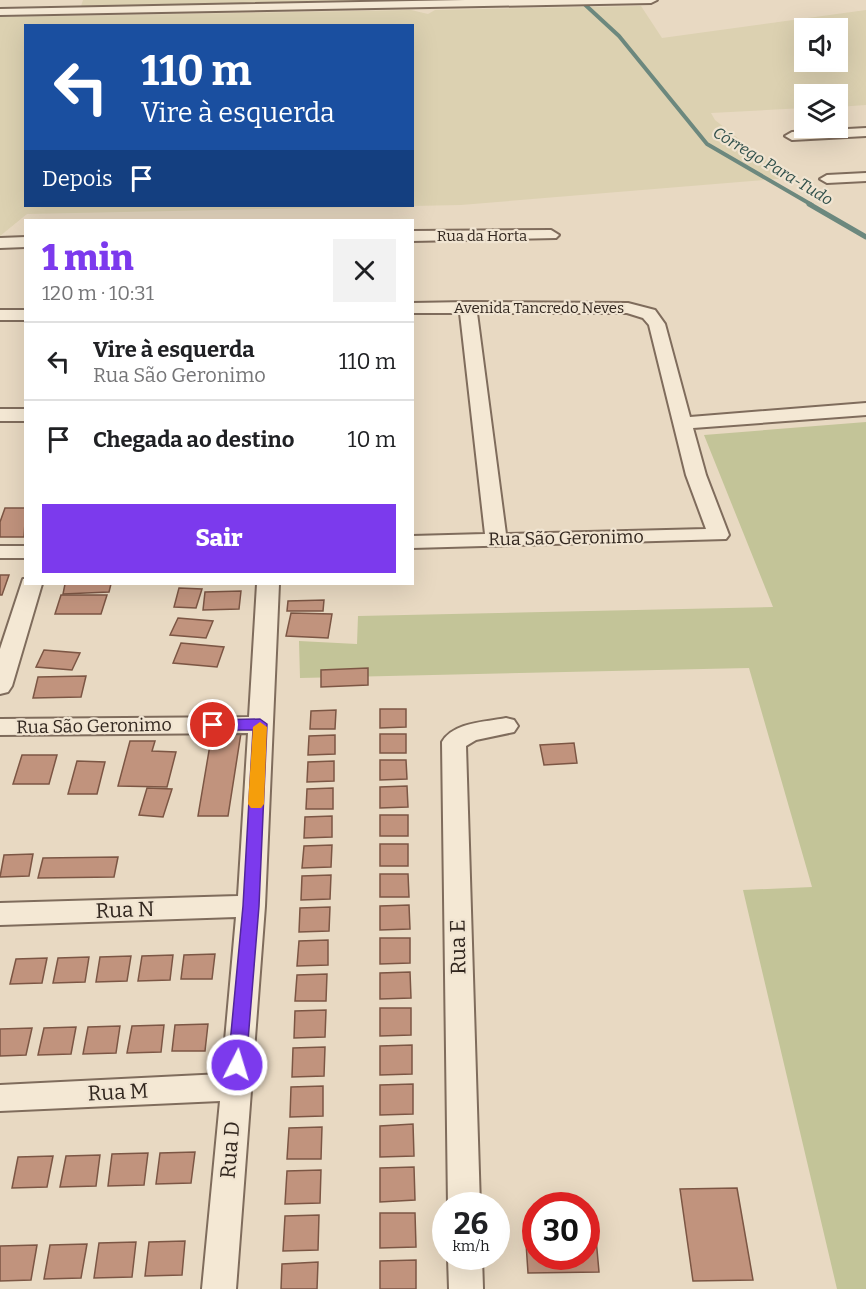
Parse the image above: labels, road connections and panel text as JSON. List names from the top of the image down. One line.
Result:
{"streets":{"street":["Rua da Horta","Avenida Tancredo Neves","Rua São Geronimo","Rua N","Rua E","Rua M","Rua D"]},"crossings":[["Avenida Tancredo Neves","Rua São Geronimo"],["Rua São Geronimo","Rua D"],["Rua N","Rua D"],["Rua M","Rua D"]],"water":["Córrego Para-Tudo"],"page":{"turn":["110 m","Vire à esquerda"],"then":"Depois","heading":["1 min","120 m · 10:31"],"list":[{"name":"Vire à esquerda","note":"Rua São Geronimo","value":"110 m"},{"name":"Chegada ao destino","value":"10 m"}],"buttons":"Sair","speed":"26 km/h","limit":"30"}}
